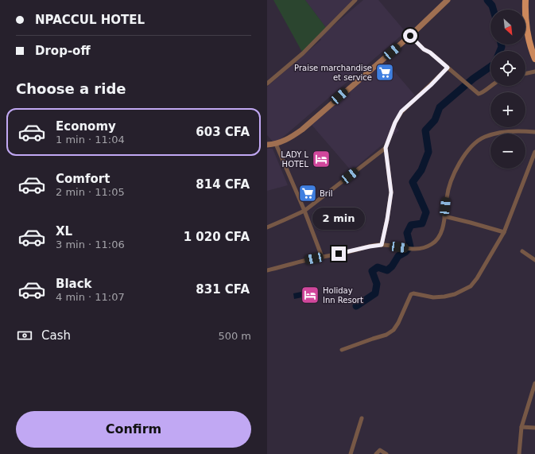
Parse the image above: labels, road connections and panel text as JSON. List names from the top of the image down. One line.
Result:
{"places":{"supermarket":["Praise marchandise et service","Bril"],"hotel":["LADY L HOTEL","Holiday Inn Resort"]},"north":"bottom right","page":{"banner":["NPACCUL HOTEL","Drop-off"],"map_buttons":["+","−"],"heading":"Choose a ride","list":[{"name":"Economy","note":"1 min · 11:04","value":"603 CFA"},{"name":"Comfort","note":"2 min · 11:05","value":"814 CFA"},{"name":"XL","note":"3 min · 11:06","value":"1 020 CFA"},{"name":"Black","note":"4 min · 11:07","value":"831 CFA"}],"bubble":"2 min","pay":["Cash","500 m"],"buttons":"Confirm"}}
